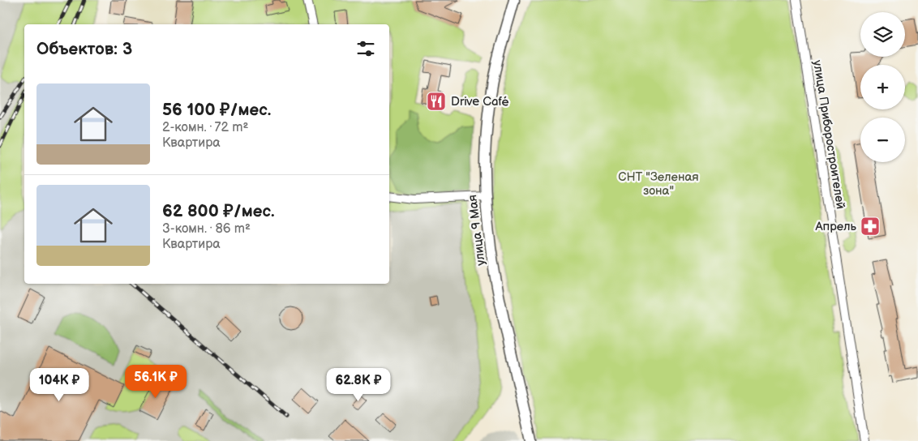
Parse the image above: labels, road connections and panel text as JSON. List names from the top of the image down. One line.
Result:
{"streets":{"main road":["улица 9 Мая"],"street":["улица Приборостроителей"]},"parks":["СНТ \"Зеленая зона\""],"places":{"restaurant":["Drive Café"],"pharmacy":["Апрель"]},"page":{"map_buttons":["+","−"],"heading":"Объектов: 3","list":[{"name":"56 100 ₽/мес.","note":"2-комн. · 72 m² · Квартира"},{"name":"62 800 ₽/мес.","note":"3-комн. · 86 m² · Квартира"}],"price":["56.1K ₽","104K ₽","62.8K ₽"]}}
